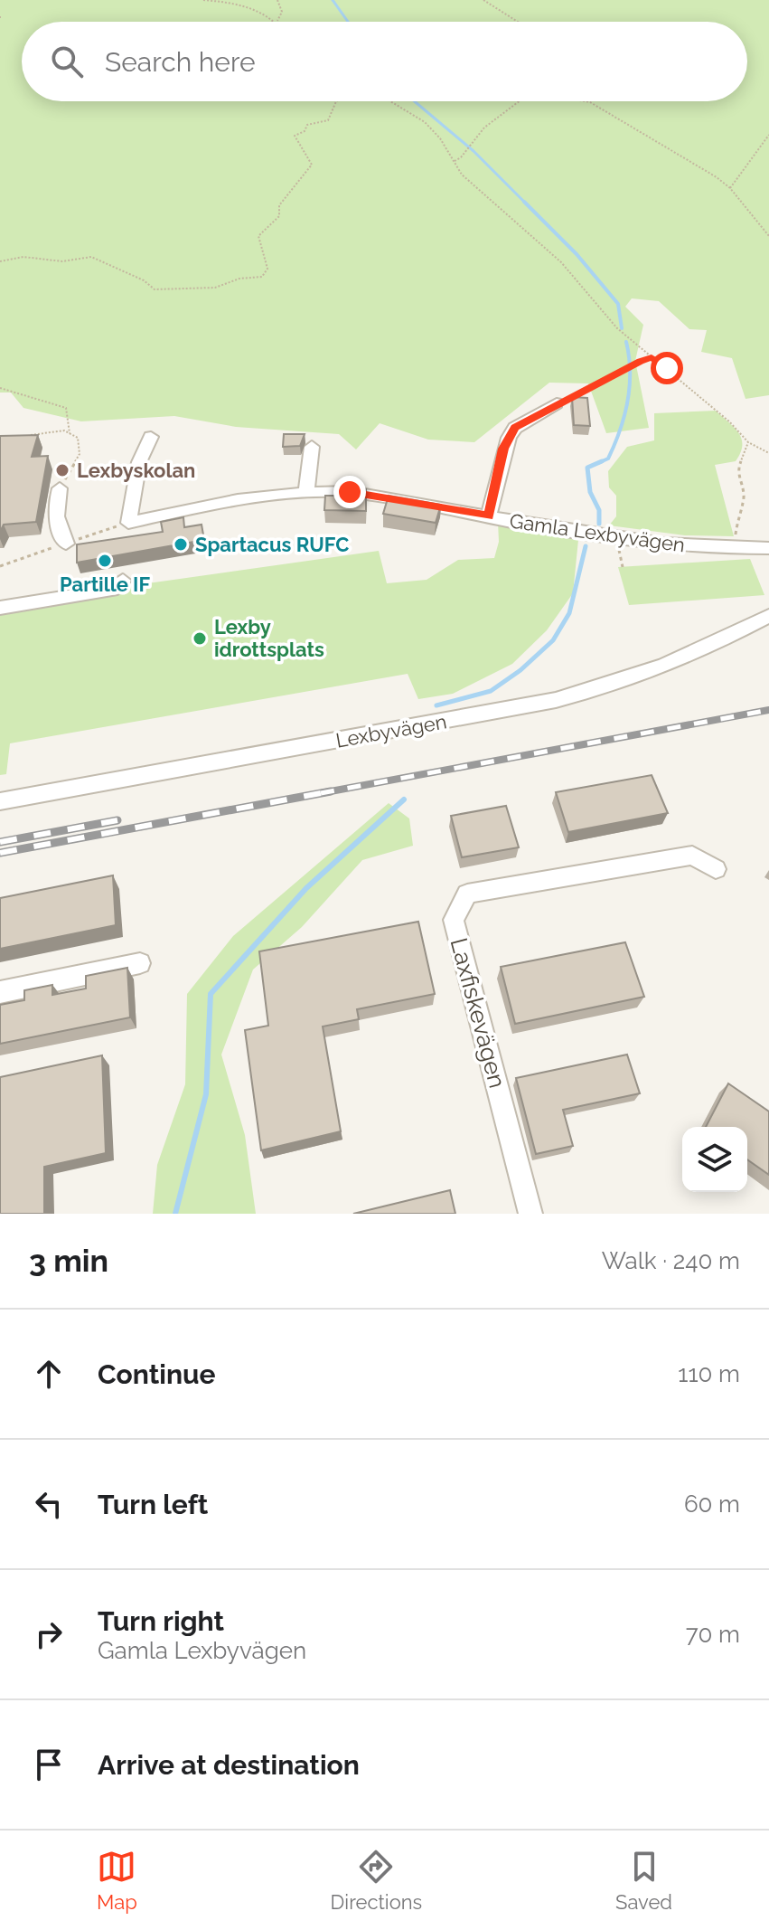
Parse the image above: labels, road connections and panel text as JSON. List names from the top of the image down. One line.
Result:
{"streets":{"street":["Gamla Lexbyvägen","Lexbyvägen","Laxfiskevägen"]},"places":["Lexbyskolan","Spartacus RUFC","Partille IF","Lexby idrottsplats"],"page":{"search":"Search here","heading":["3 min","Walk · 240 m"],"list":[["Continue","110 m"],["Turn left","60 m"],["Turn right","Gamla Lexbyvägen","70 m"],"Arrive at destination"],"nav":["Map","Directions","Saved"]}}
